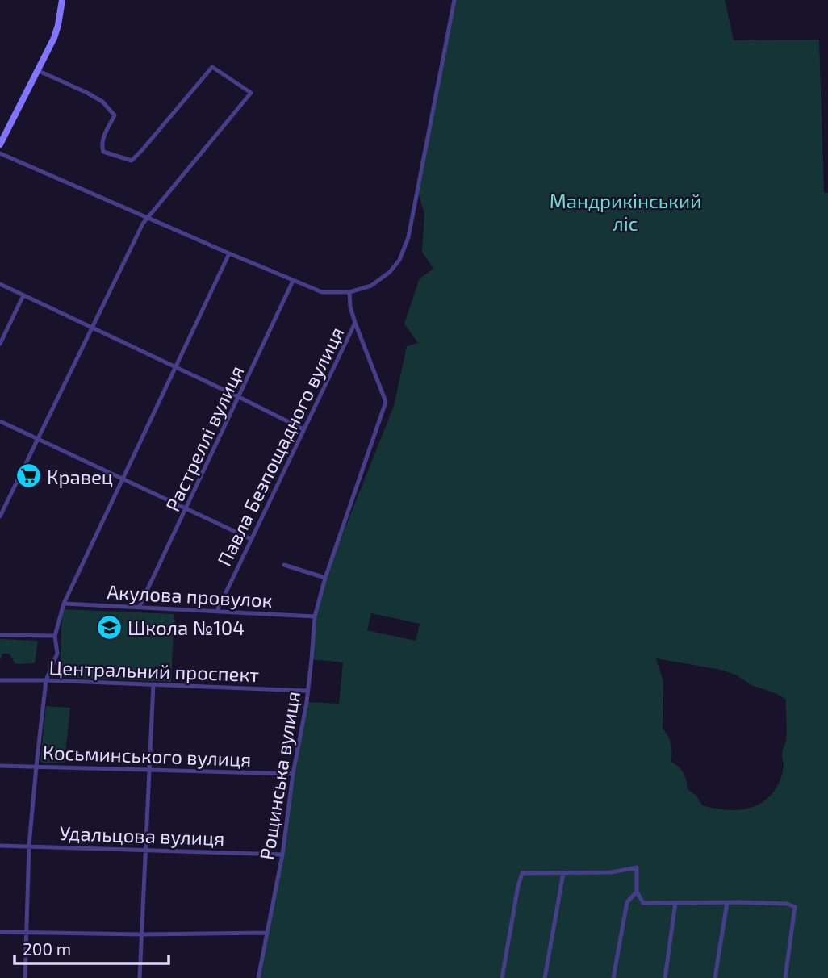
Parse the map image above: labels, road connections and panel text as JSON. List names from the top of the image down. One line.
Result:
{"streets":{"street":["Растреллі вулиця","Павла Безпощадного вулиця","Акулова провулок","Центральний проспект","Косьминського вулиця","Рощинська вулиця","Удальцова вулиця"]},"crossings":[["Растреллі вулиця","Акулова провулок"],["Павла Безпощадного вулиця","Акулова провулок"],["Павла Безпощадного вулиця","Рощинська вулиця"],["Акулова провулок","Рощинська вулиця"],["Центральний проспект","Рощинська вулиця"],["Косьминського вулиця","Рощинська вулиця"],["Рощинська вулиця","Удальцова вулиця"]],"parks":["Мандрикінський ліс"],"places":{"supermarket":["Кравец"],"school or university":["Школа №104"]},"scale_bar":"200 m"}
